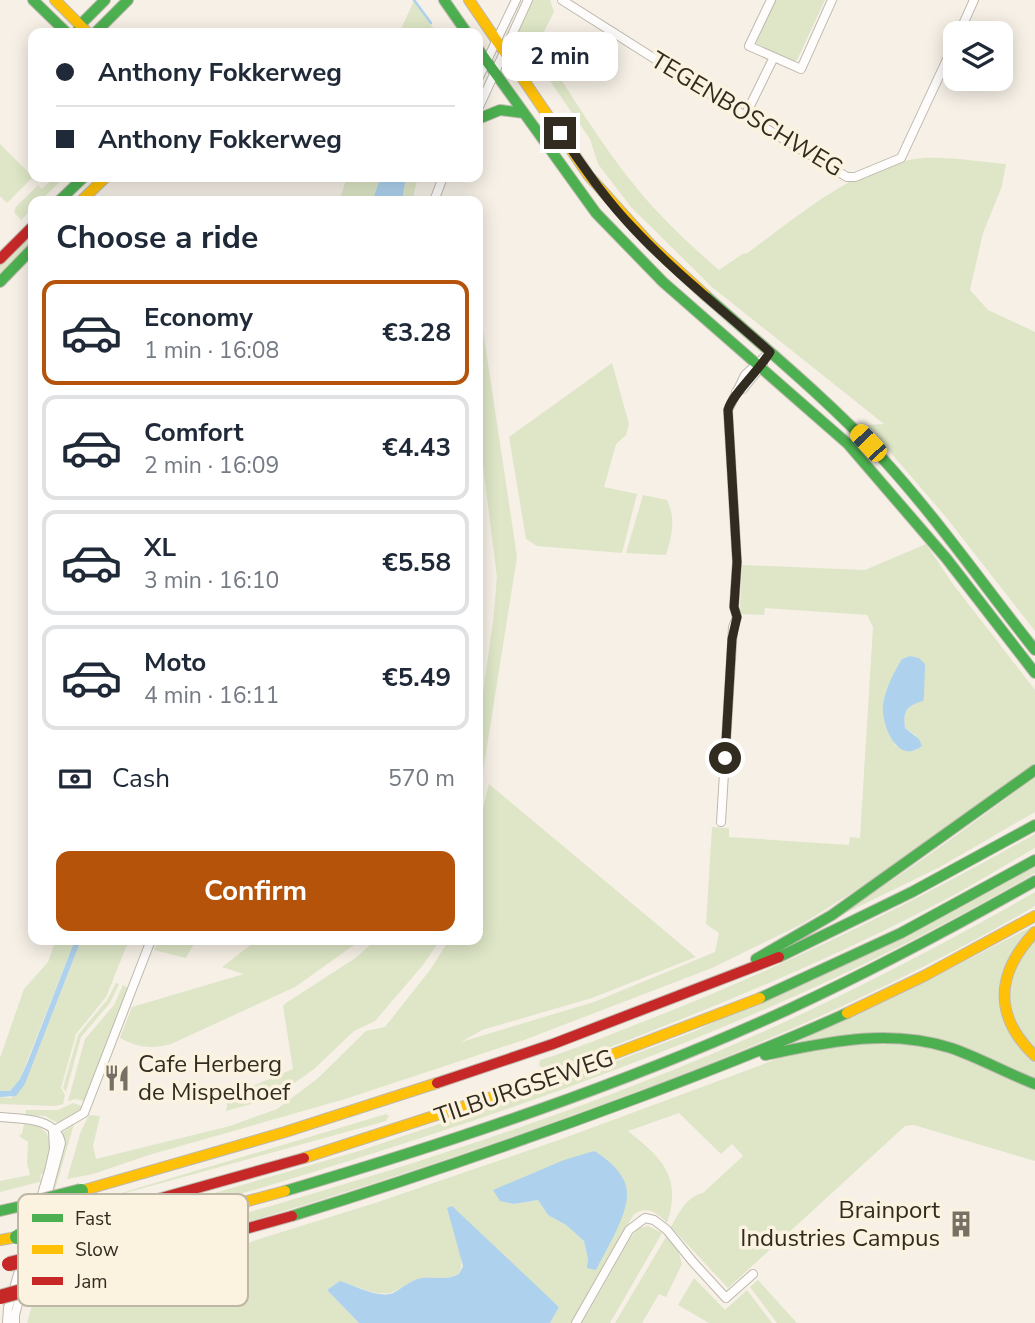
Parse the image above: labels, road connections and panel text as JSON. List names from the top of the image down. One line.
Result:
{"streets":{"main road":["TILBURGSEWEG"],"street":["TEGENBOSCHWEG"]},"places":{"restaurant":["Cafe Herberg de Mispelhoef"],"building":["Brainport Industries Campus"]},"legend":["Fast","Slow","Jam"],"page":{"banner":["Anthony Fokkerweg","Anthony Fokkerweg"],"bubble":"2 min","heading":"Choose a ride","list":[{"name":"Economy","note":"1 min · 16:08","value":"€3.28"},{"name":"Comfort","note":"2 min · 16:09","value":"€4.43"},{"name":"XL","note":"3 min · 16:10","value":"€5.58"},{"name":"Moto","note":"4 min · 16:11","value":"€5.49"}],"pay":["Cash","570 m"],"buttons":"Confirm"}}
